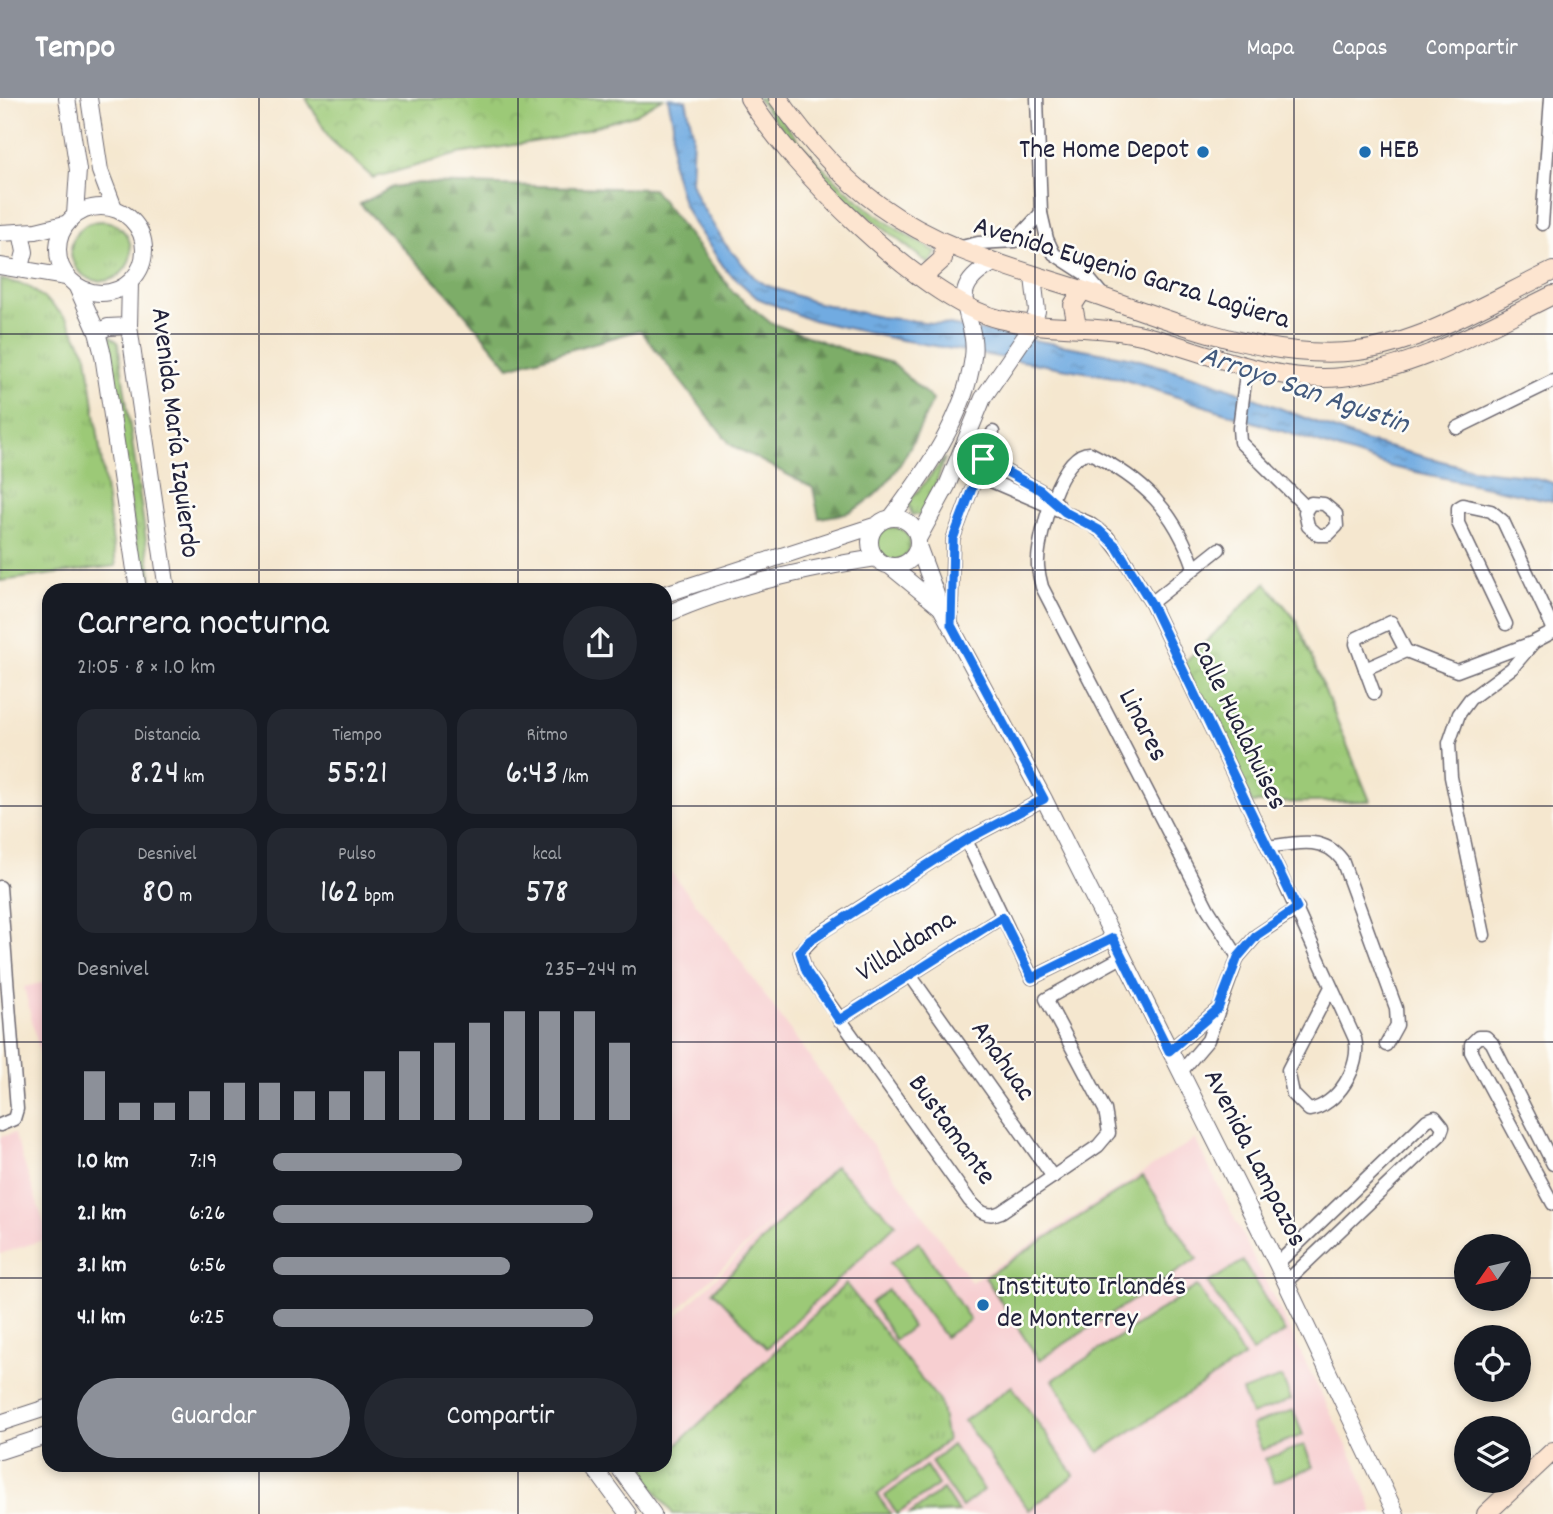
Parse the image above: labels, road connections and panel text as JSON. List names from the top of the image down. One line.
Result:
{"streets":{"main road":["Avenida Eugenio Garza Lagüera"],"street":["Avenida María Izquierdo","Linares","Calle Hualahuises","Villaldama","Anahuac","Bustamante","Avenida Lampazos"]},"crossings":[["Linares","Calle Hualahuises"],["Villaldama","Anahuac"],["Villaldama","Bustamante"],["Anahuac","Bustamante"],["Bustamante","Avenida Lampazos"]],"water":["Arroyo San Agustin"],"places":["The Home Depot","HEB","Instituto Irlandés de Monterrey"],"north":"bottom left","page":{"header":"Tempo","nav":["Mapa","Capas","Compartir"],"heading":["Carrera nocturna","21:05 · 8 × 1.0 km"],"stats":[["Distancia","8.24 km"],["Tiempo","55:21"],["Ritmo","6:43 /km"],["Desnivel","80 m"],["Pulso","162 bpm"],["kcal","578"]],"chart":["Desnivel","235–244 m"],"list":[{"name":"1.0 km","note":"7:19"},{"name":"2.1 km","note":"6:26"},{"name":"3.1 km","note":"6:56"},{"name":"4.1 km","note":"6:25"}],"buttons":["Guardar","Compartir"]}}
